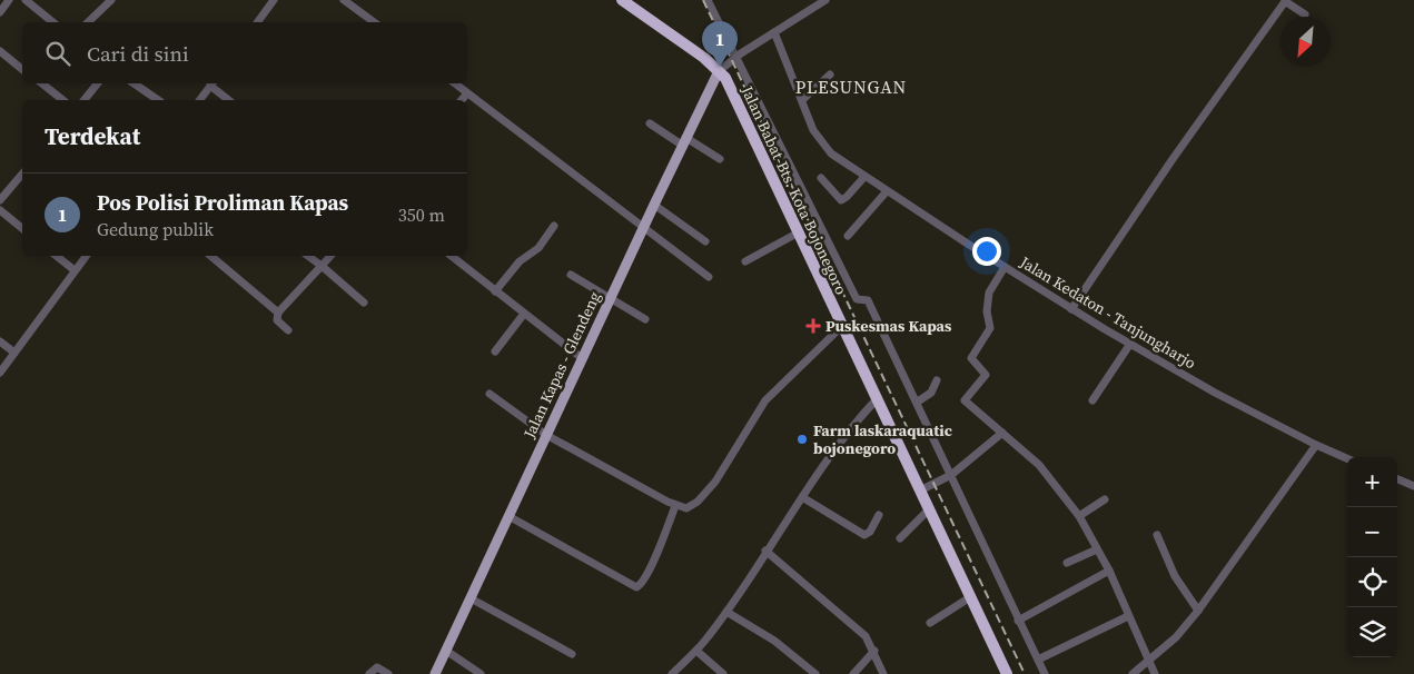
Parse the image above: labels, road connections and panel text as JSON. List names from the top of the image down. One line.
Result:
{"streets":{"highway":["Jalan Babat-Bts. Kota Bojonegoro"],"main road":["Jalan Kapas - Glendeng"],"street":["Jalan Kedaton - Tanjungharjo"]},"crossings":[["Jalan Babat-Bts. Kota Bojonegoro","Jalan Kapas - Glendeng"]],"districts":["PLESUNGAN"],"places":{"health":["Puskesmas Kapas"],"other":["Farm laskaraquatic bojonegoro"]},"north":"bottom left","page":{"pins":"1","search":"Cari di sini","heading":"Terdekat","list":[{"mark":"1","name":"Pos Polisi Proliman Kapas","note":"Gedung publik","value":"350 m"}],"map_buttons":["+","−"]}}
